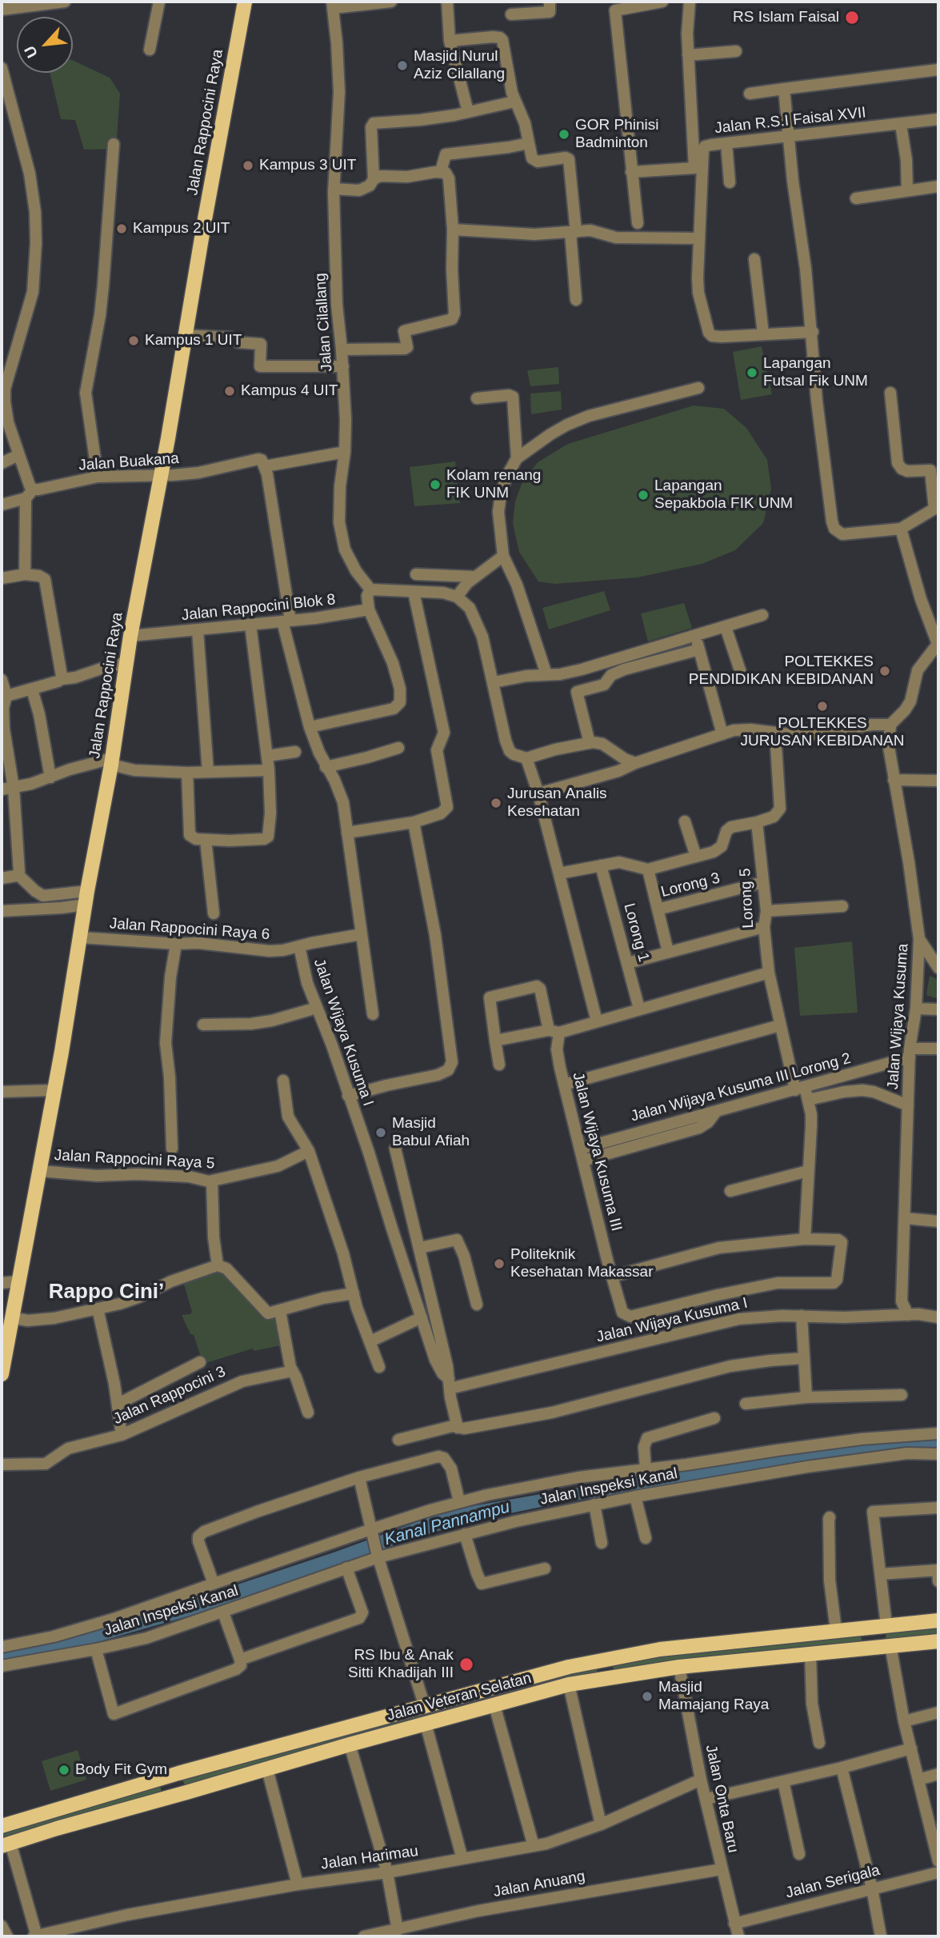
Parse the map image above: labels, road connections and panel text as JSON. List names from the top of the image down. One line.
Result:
{"streets":{"main road":["Jalan Rappocini Raya","Jalan Veteran Selatan"],"street":["Jalan R.S.I Faisal XVII","Jalan Cilallang","Jalan Buakana","Jalan Rappocini Blok 8","Lorong 3","Lorong 5","Jalan Rappocini Raya 6","Lorong 1","Jalan Wijaya Kusuma","Jalan Wijaya Kusuma I","Jalan Wijaya Kusuma III Lorong 2","Jalan Wijaya Kusuma III","Jalan Rappocini Raya 5","Jalan Rappocini 3","Jalan Inspeksi Kanal","Jalan Onta Baru","Jalan Harimau","Jalan Serigala","Jalan Anuang"]},"crossings":[["Jalan Rappocini Raya","Jalan Buakana"],["Jalan Rappocini Raya","Jalan Rappocini Blok 8"],["Jalan Rappocini Raya","Jalan Rappocini Raya 6"],["Jalan Rappocini Raya","Jalan Rappocini Raya 5"],["Lorong 3","Lorong 5"],["Lorong 5","Jalan Wijaya Kusuma III Lorong 2"],["Jalan Rappocini Raya 6","Jalan Wijaya Kusuma I"],["Jalan Wijaya Kusuma","Jalan Wijaya Kusuma I"],["Jalan Wijaya Kusuma","Jalan Wijaya Kusuma III Lorong 2"],["Jalan Wijaya Kusuma III Lorong 2","Jalan Wijaya Kusuma III"],["Jalan Veteran Selatan","Jalan Onta Baru"],["Jalan Onta Baru","Jalan Harimau"],["Jalan Onta Baru","Jalan Serigala"],["Jalan Onta Baru","Jalan Anuang"]],"districts":["Rappo Ciniʼ"],"water":["Kanal Pannampu"],"places":["RS Islam Faisal","Masjid Nurul Aziz Cilallang","GOR Phinisi Badminton","Kampus 3 UIT","Kampus 2 UIT","Kampus 1 UIT","Lapangan Futsal Fik UNM","Kampus 4 UIT","Kolam renang FIK UNM","Lapangan Sepakbola FIK UNM","POLTEKKES PENDIDIKAN KEBIDANAN","POLTEKKES JURUSAN KEBIDANAN","Jurusan Analis Kesehatan","Masjid Babul Afiah","Politeknik Kesehatan Makassar","RS Ibu & Anak Sitti Khadijah III","Masjid Mamajang Raya","Body Fit Gym"],"north":"bottom left"}
